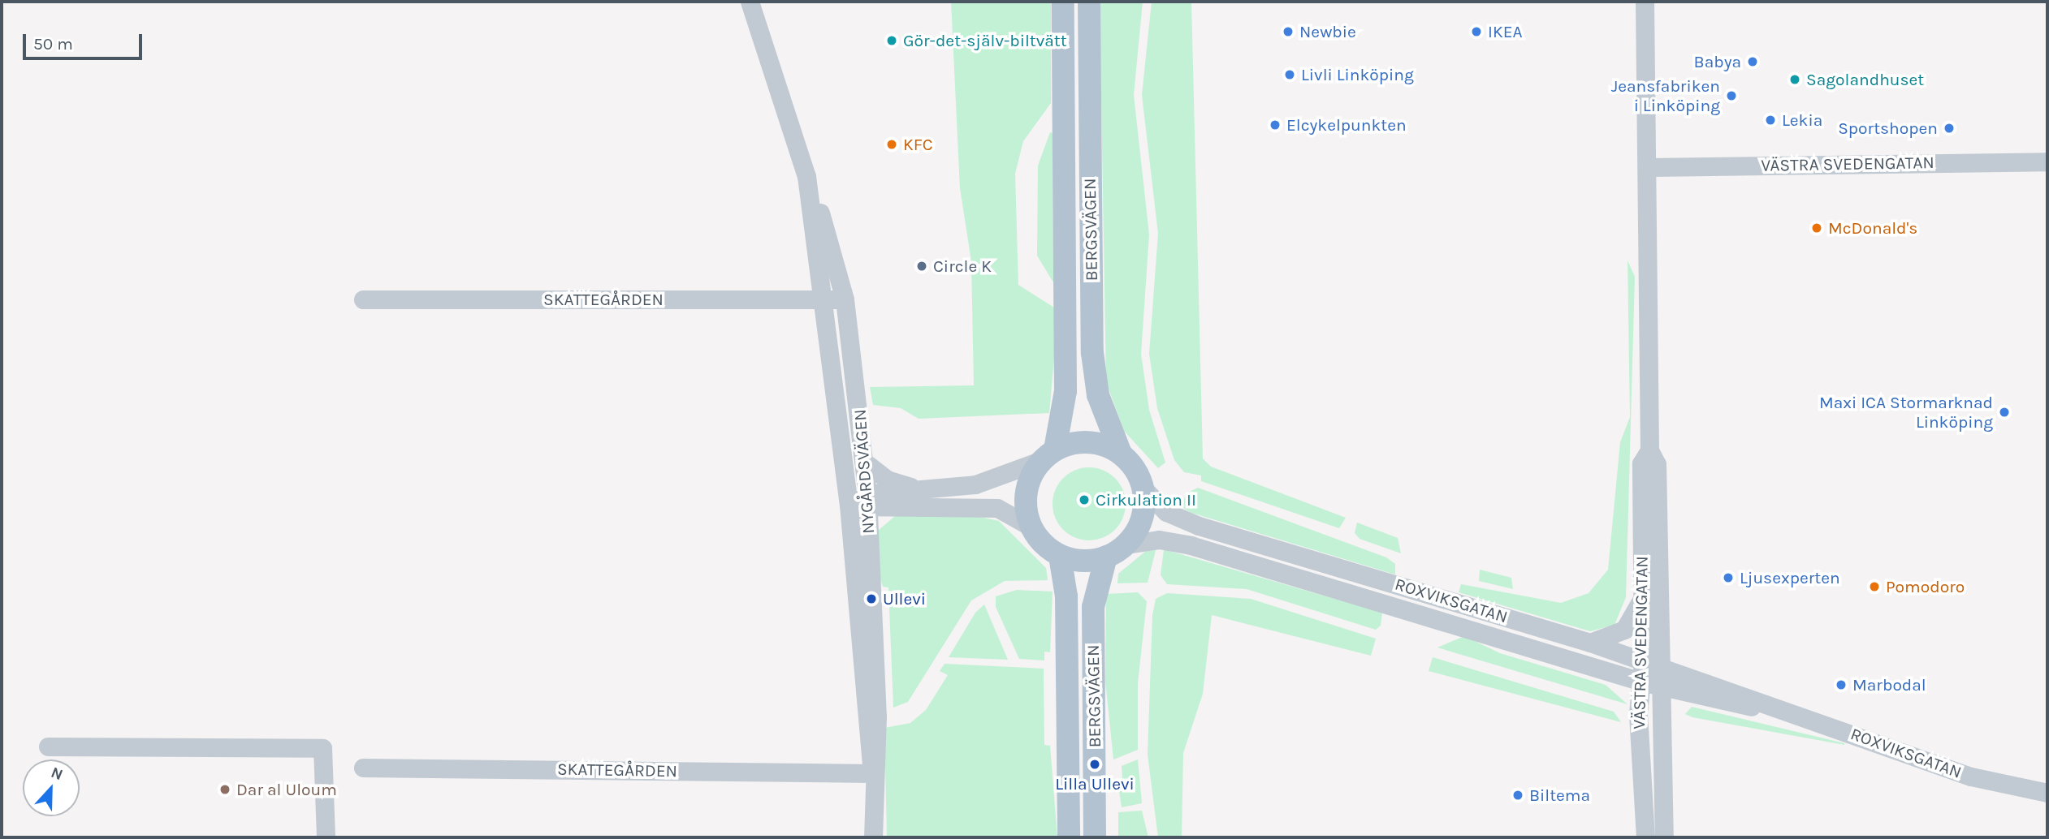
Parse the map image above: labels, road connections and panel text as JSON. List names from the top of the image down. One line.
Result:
{"streets":{"main road":["BERGSVÄGEN"],"street":["VÄSTRA SVEDENGATAN","SKATTEGÅRDEN","NYGÅRDSVÄGEN","ROXVIKSGATAN"]},"crossings":[["VÄSTRA SVEDENGATAN","ROXVIKSGATAN"],["BERGSVÄGEN","ROXVIKSGATAN"],["SKATTEGÅRDEN","NYGÅRDSVÄGEN"]],"places":["Newbie","IKEA","Gör-det-själv-biltvätt","Babya","Livli Linköping","Sagolandhuset","Jeansfabriken i Linköping","Lekia","Elcykelpunkten","Sportshopen","KFC","McDonald's","Circle K","Maxi ICA Stormarknad Linköping","Cirkulation II","Ljusexperten","Pomodoro","Ullevi","Marbodal","Lilla Ullevi","Dar al Uloum","Biltema"],"scale_bar":"50 m","north":"top"}
